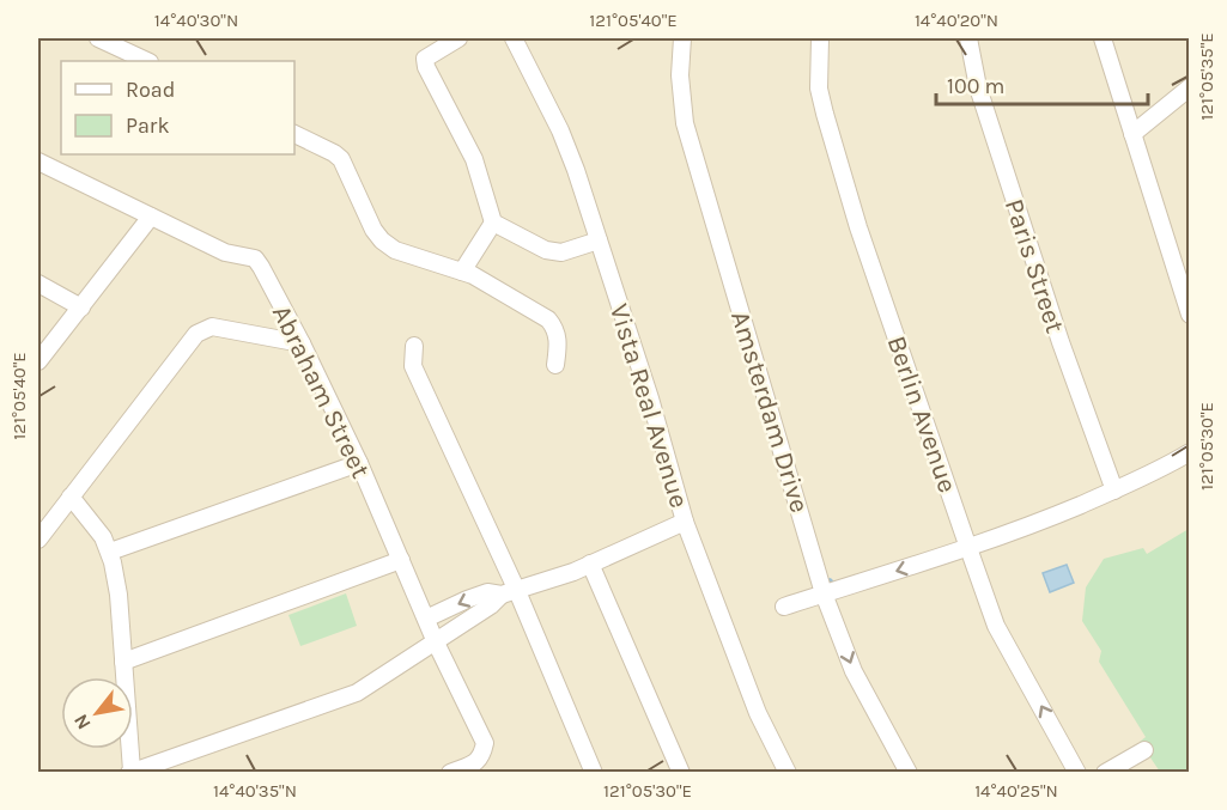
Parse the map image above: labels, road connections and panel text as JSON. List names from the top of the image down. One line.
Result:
{"streets":{"street":["Paris Street","Abraham Street","Vista Real Avenue","Amsterdam Drive","Berlin Avenue"]},"legend":["Road","Park"],"scale_bar":"100 m","north":"bottom left","coordinates":["14°40'30\"N","121°05'40\"E","14°40'20\"N","121°05'35\"E","121°05'30\"E","14°40'35\"N","14°40'25\"N"]}
